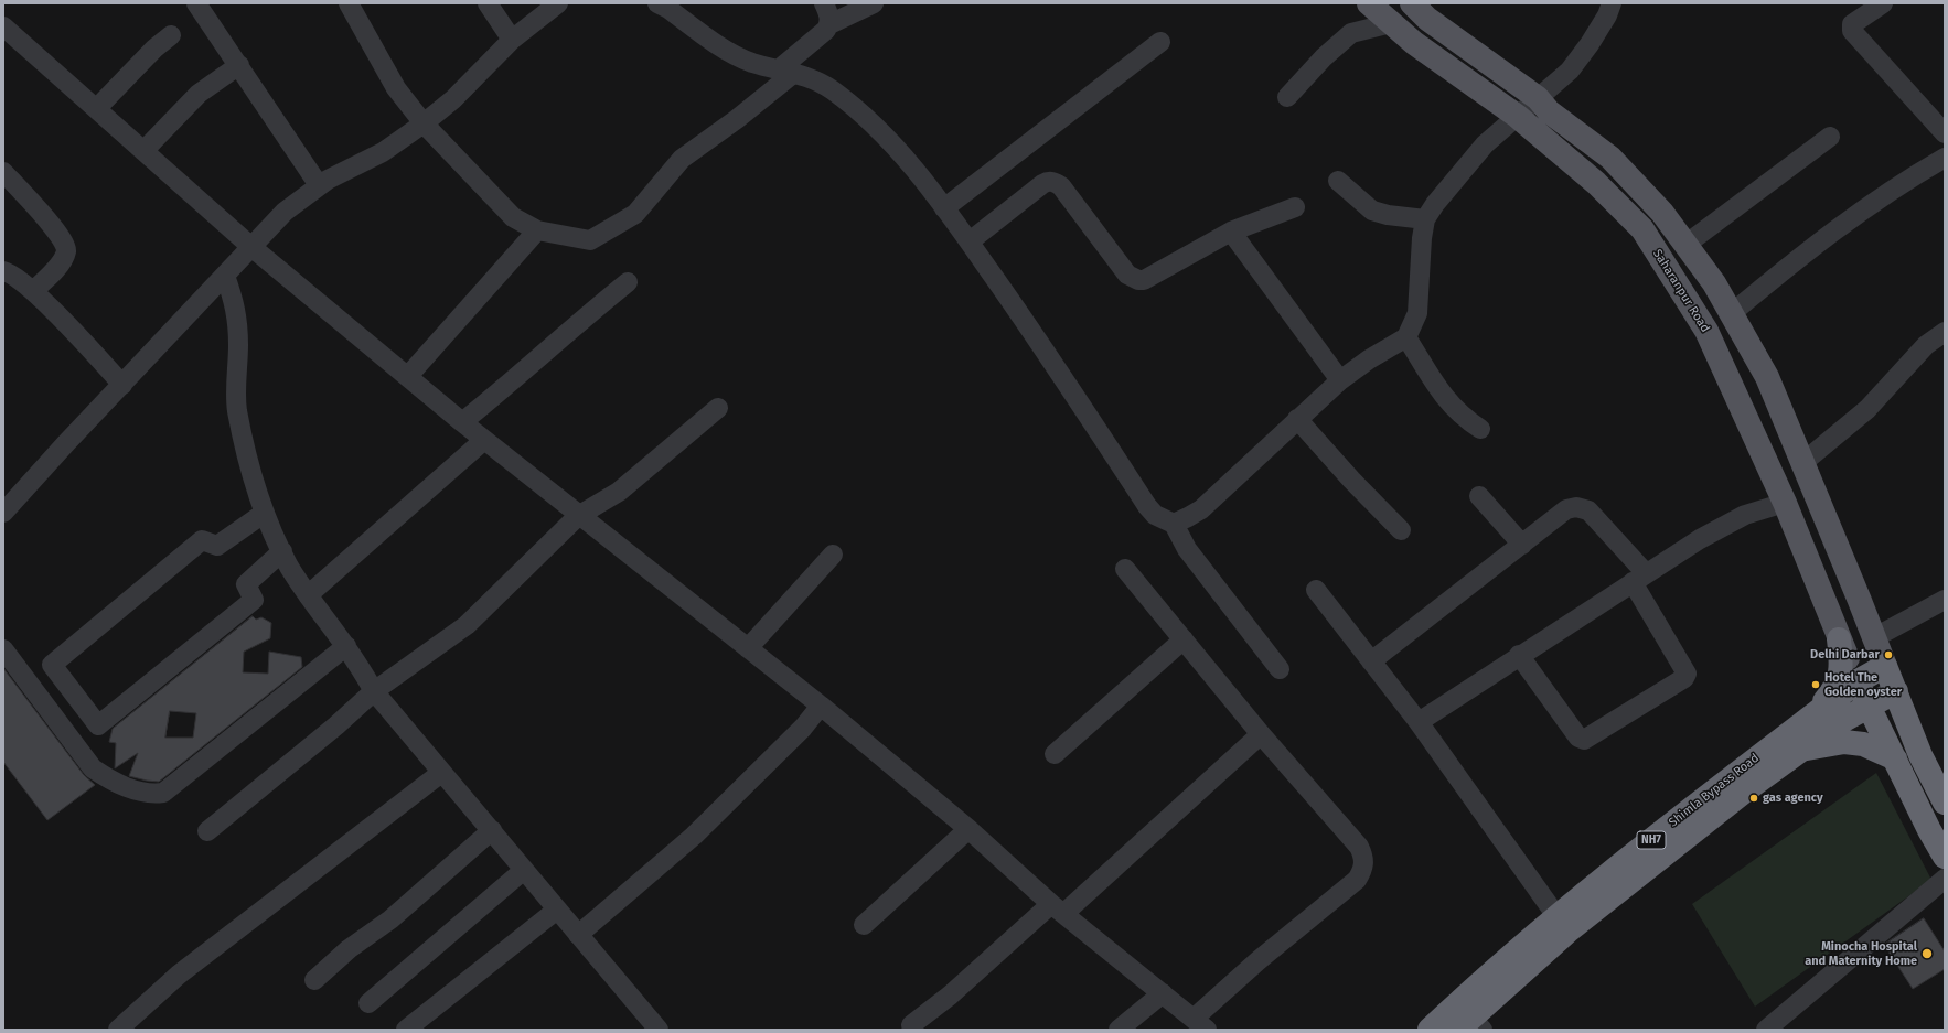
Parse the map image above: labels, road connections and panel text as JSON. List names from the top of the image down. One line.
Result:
{"streets":{"highway":["Shimla Bypass Road","NH7"],"main road":["Saharanpur Road"]},"crossings":[["Saharanpur Road","Shimla Bypass Road"]],"places":["Delhi Darbar","Hotel The Golden oyster","gas agency","Minocha Hospital and Maternity Home"]}
